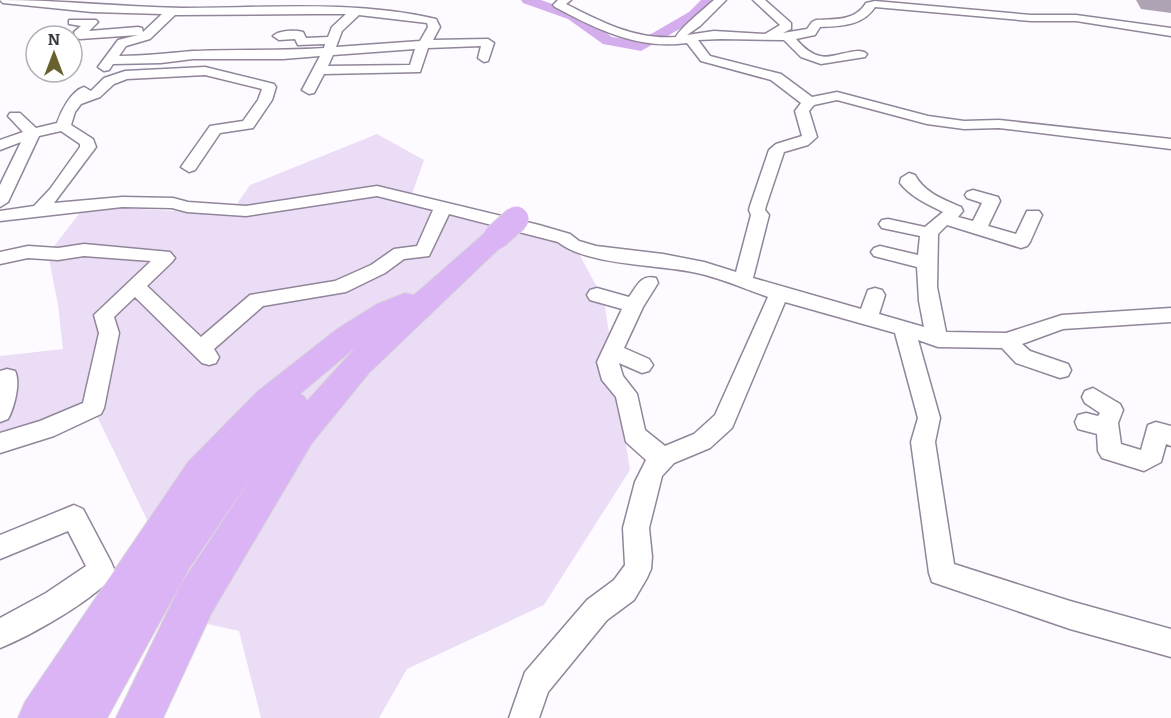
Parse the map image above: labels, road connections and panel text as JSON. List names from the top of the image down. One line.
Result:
{"north":"top"}
